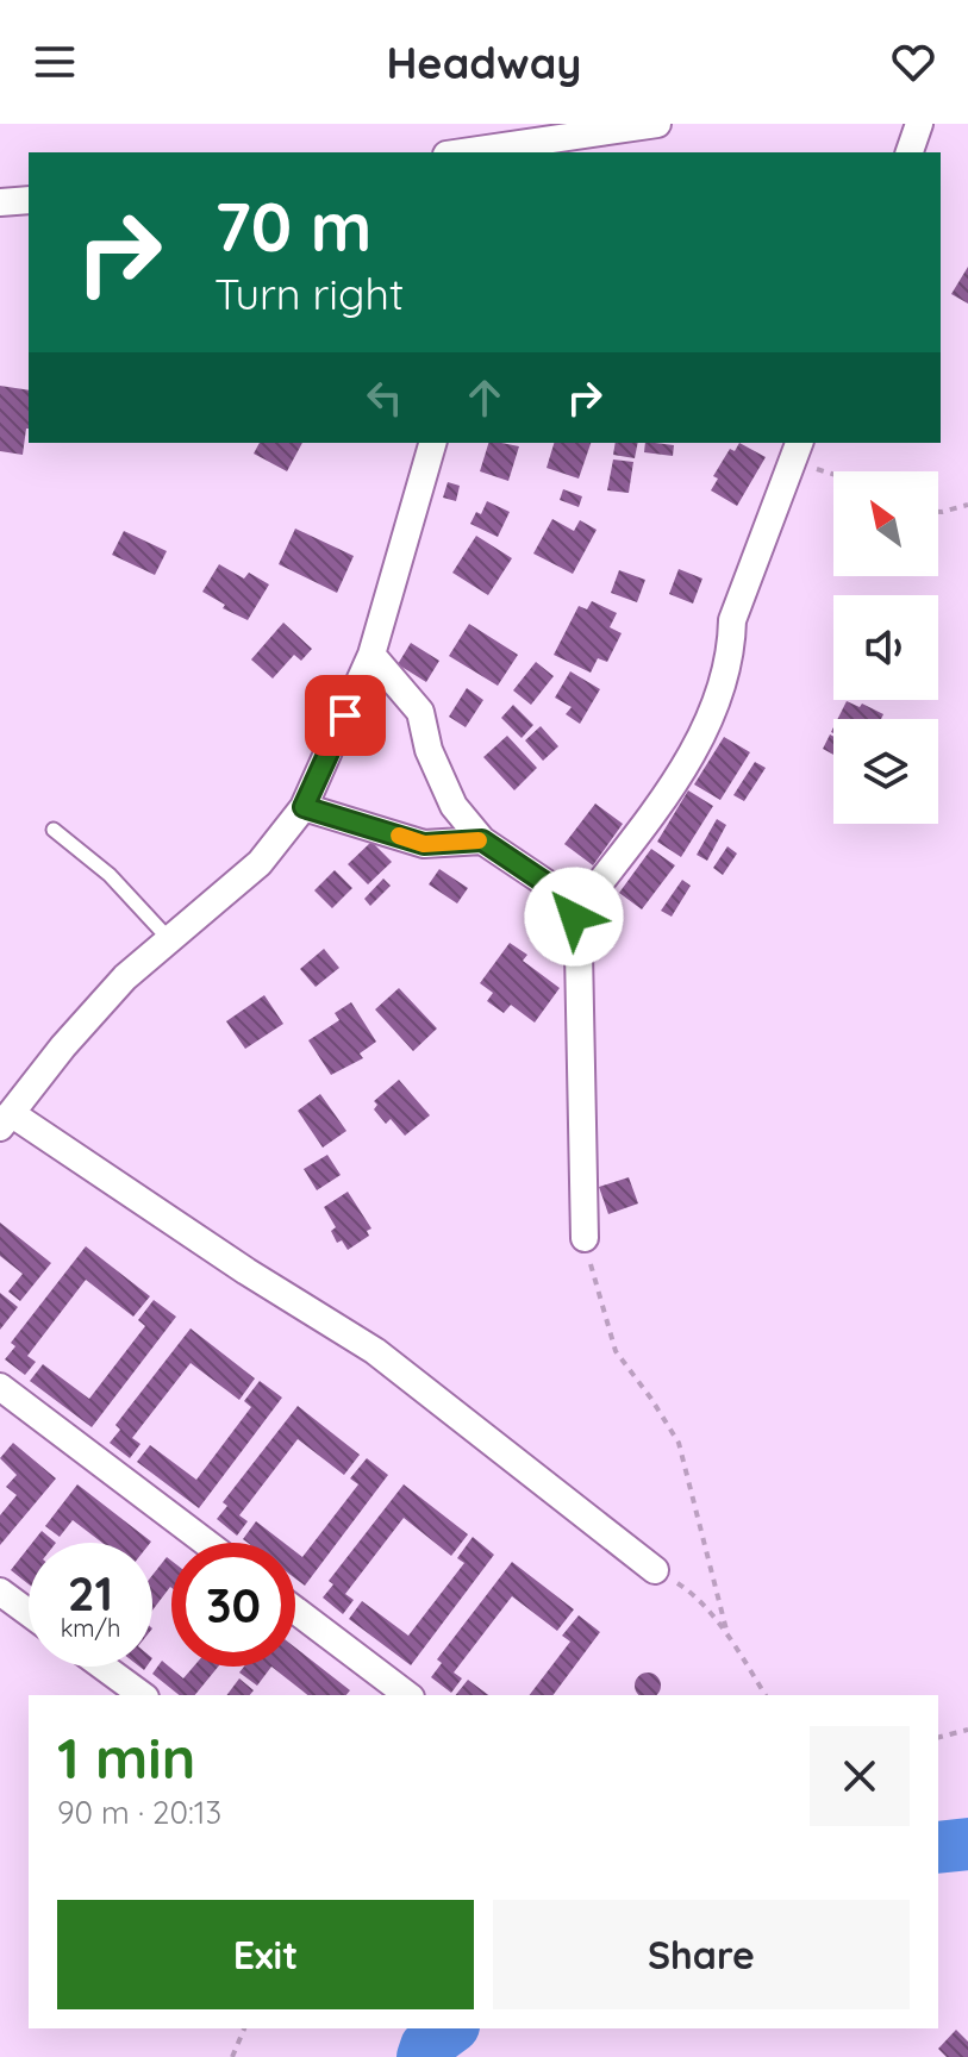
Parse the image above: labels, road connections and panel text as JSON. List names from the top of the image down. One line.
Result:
{"north":"top left","page":{"header":"Headway","turn":["70 m","Turn right"],"speed":"21 km/h","limit":"30","heading":["1 min","90 m · 20:13"],"buttons":["Exit","Share"]}}
